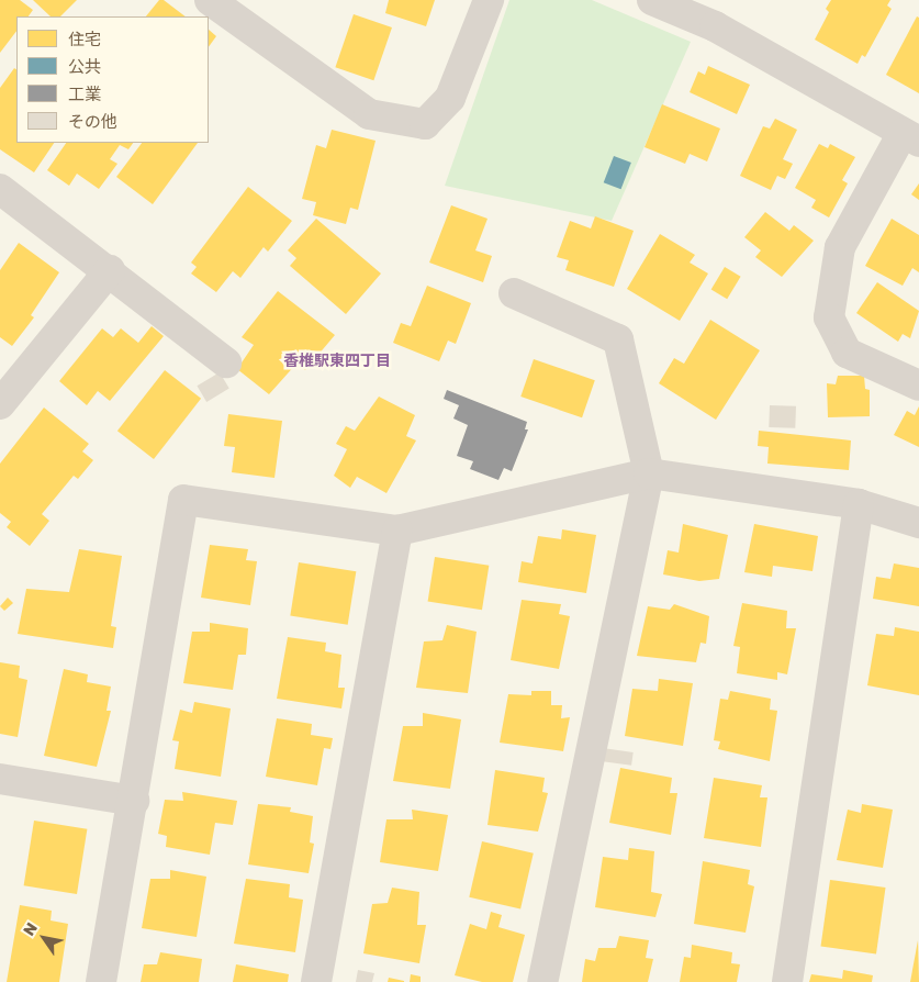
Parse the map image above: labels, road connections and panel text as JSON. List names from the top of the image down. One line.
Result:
{"districts":["香椎駅東四丁目"],"legend":["住宅","公共","工業","その他"],"north":"top left"}
